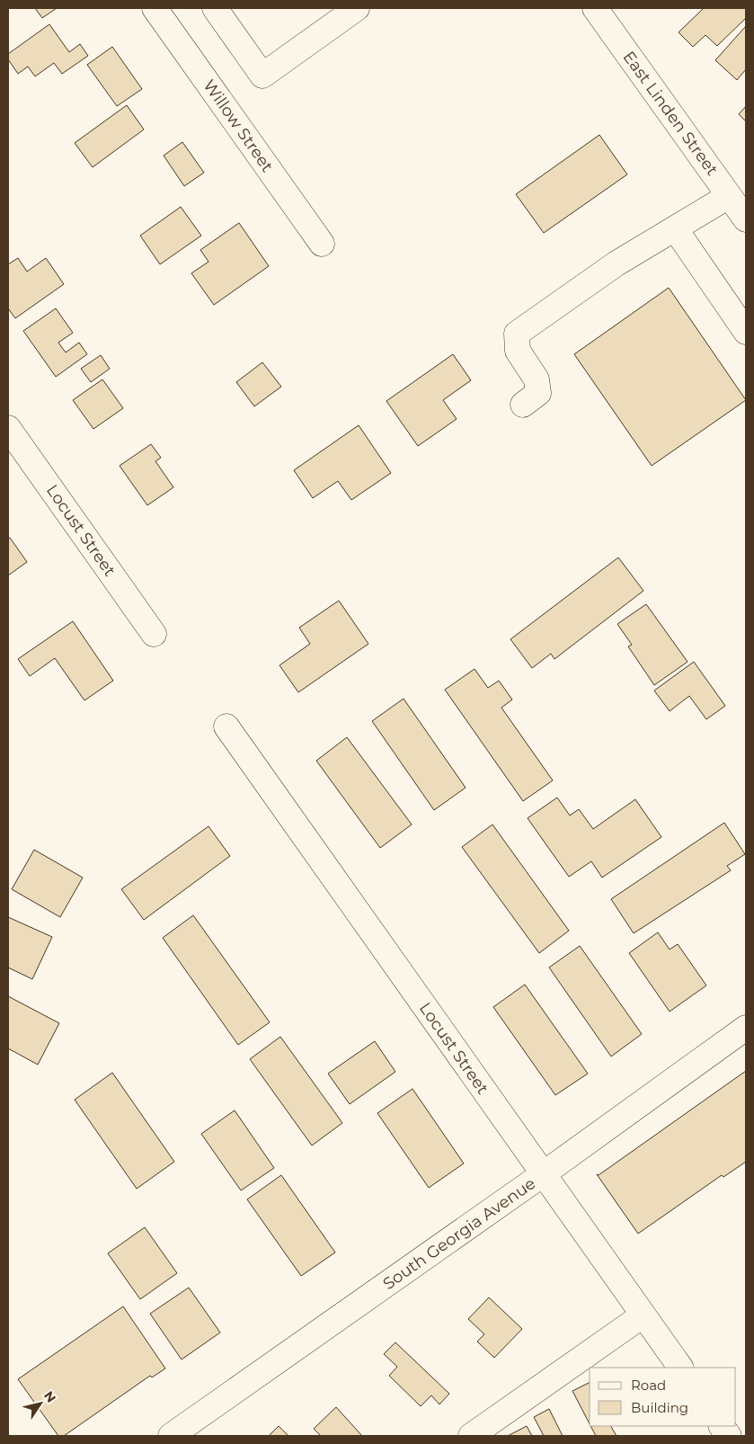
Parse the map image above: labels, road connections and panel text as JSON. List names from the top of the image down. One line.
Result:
{"streets":{"street":["East Linden Street","Willow Street","Locust Street","South Georgia Avenue"]},"crossings":[["Locust Street","South Georgia Avenue"]],"legend":["Road","Building"],"north":"top right"}
